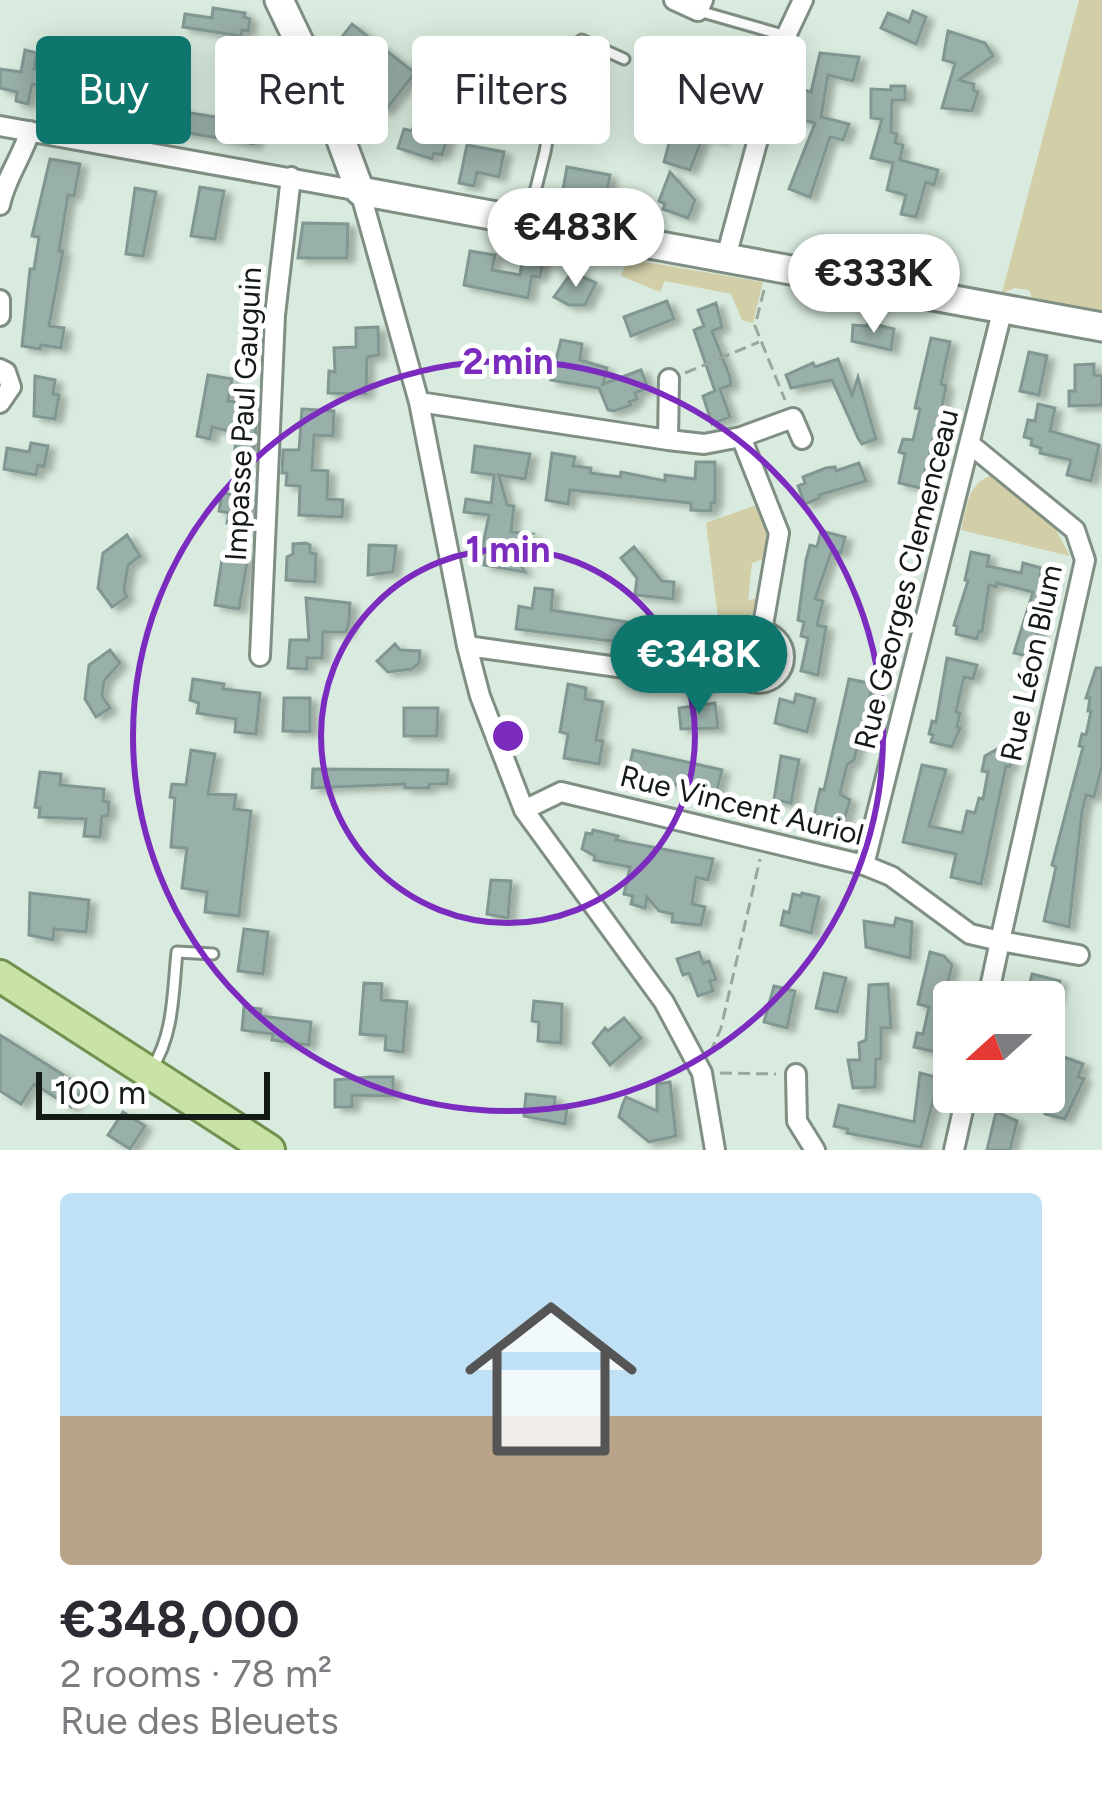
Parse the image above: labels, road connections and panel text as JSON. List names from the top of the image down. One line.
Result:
{"streets":{"street":["Impasse Paul Gauguin","Rue Georges Clemenceau","Rue Léon Blum","Rue Vincent Auriol"]},"crossings":[["Rue Georges Clemenceau","Rue Léon Blum"],["Rue Georges Clemenceau","Rue Vincent Auriol"],["Rue Léon Blum","Rue Vincent Auriol"]],"scale_bar":"100 m","north":"left","page":{"chip":["Buy","Rent","Filters","New"],"price":["€483K","€333K","€348K"],"scale":"100 m","list":[{"name":"€348,000","note":"2 rooms · 78 m² · Rue des Bleuets"}]},"rings":["2 min","1 min"]}
